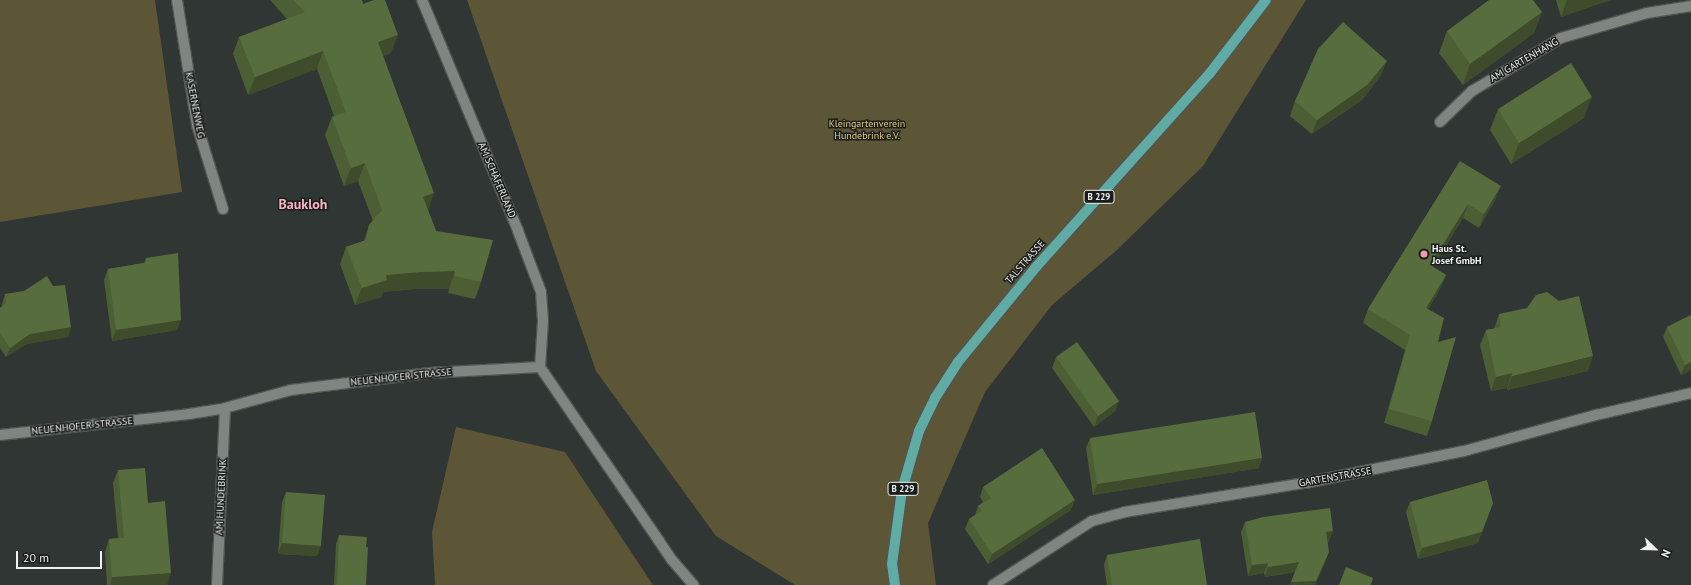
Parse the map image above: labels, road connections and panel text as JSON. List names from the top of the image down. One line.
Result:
{"streets":{"main road":["B 229","TALSTRASSE"],"street":["AM GARTENHANG","KASERNENWEG","AM SCHÄFERLAND","NEUENHOFER STRASSE","GARTENSTRASSE","AM HUNDEBRINK"]},"crossings":[["AM SCHÄFERLAND","NEUENHOFER STRASSE"],["NEUENHOFER STRASSE","AM HUNDEBRINK"]],"districts":["Baukloh"],"parks":["Kleingartenverein Hundebrink e.V."],"places":["Haus St. Josef GmbH"],"scale_bar":"20 m","north":"bottom right"}
